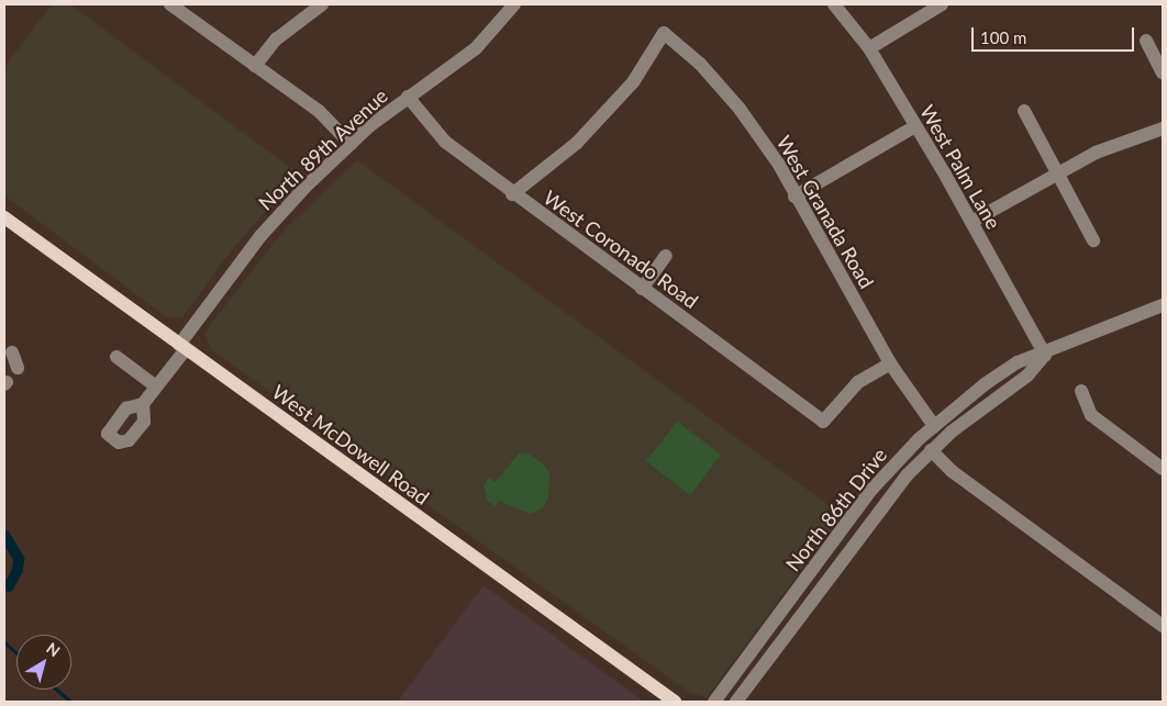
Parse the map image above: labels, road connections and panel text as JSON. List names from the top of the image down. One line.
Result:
{"streets":{"main road":["West McDowell Road"],"street":["North 89th Avenue","West Palm Lane","West Granada Road","West Coronado Road","North 86th Drive"]},"crossings":[["North 89th Avenue","West Coronado Road"],["North 89th Avenue","West McDowell Road"],["West Palm Lane","North 86th Drive"],["West Granada Road","West Coronado Road"],["West Granada Road","North 86th Drive"]],"scale_bar":"100 m","north":"top right"}
